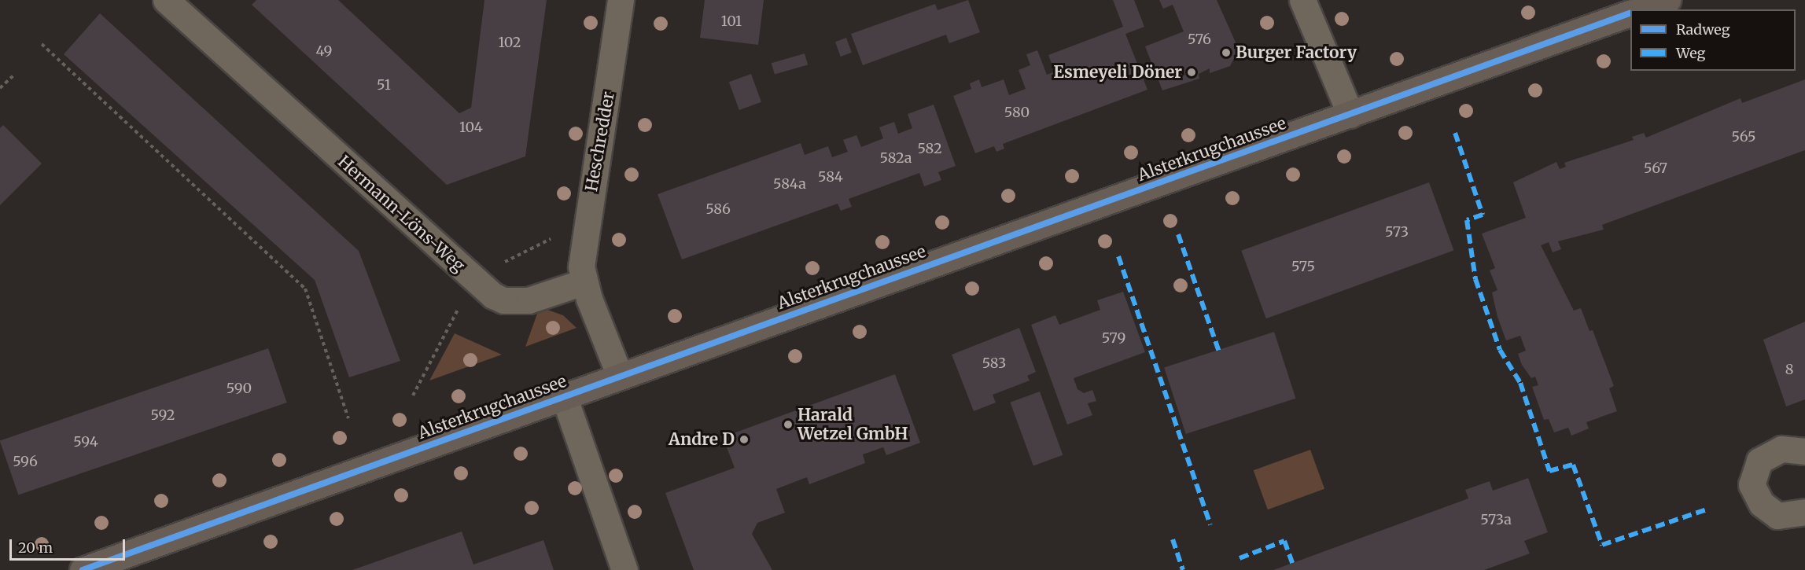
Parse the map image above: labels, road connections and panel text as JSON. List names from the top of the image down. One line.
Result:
{"streets":{"main road":["Alsterkrugchaussee"],"street":["Heschredder","Hermann-Löns-Weg"]},"crossings":[["Heschredder","Hermann-Löns-Weg"]],"places":["Burger Factory","Esmeyeli Döner","Harald Wetzel GmbH","Andre D"],"house_numbers":["101","576","102","49","51","580","104","565","582","582a","567","584","584a","586","573","575","579","583","8","590","592","594","596","573a"],"legend":["Radweg","Weg"],"scale_bar":"20 m"}
